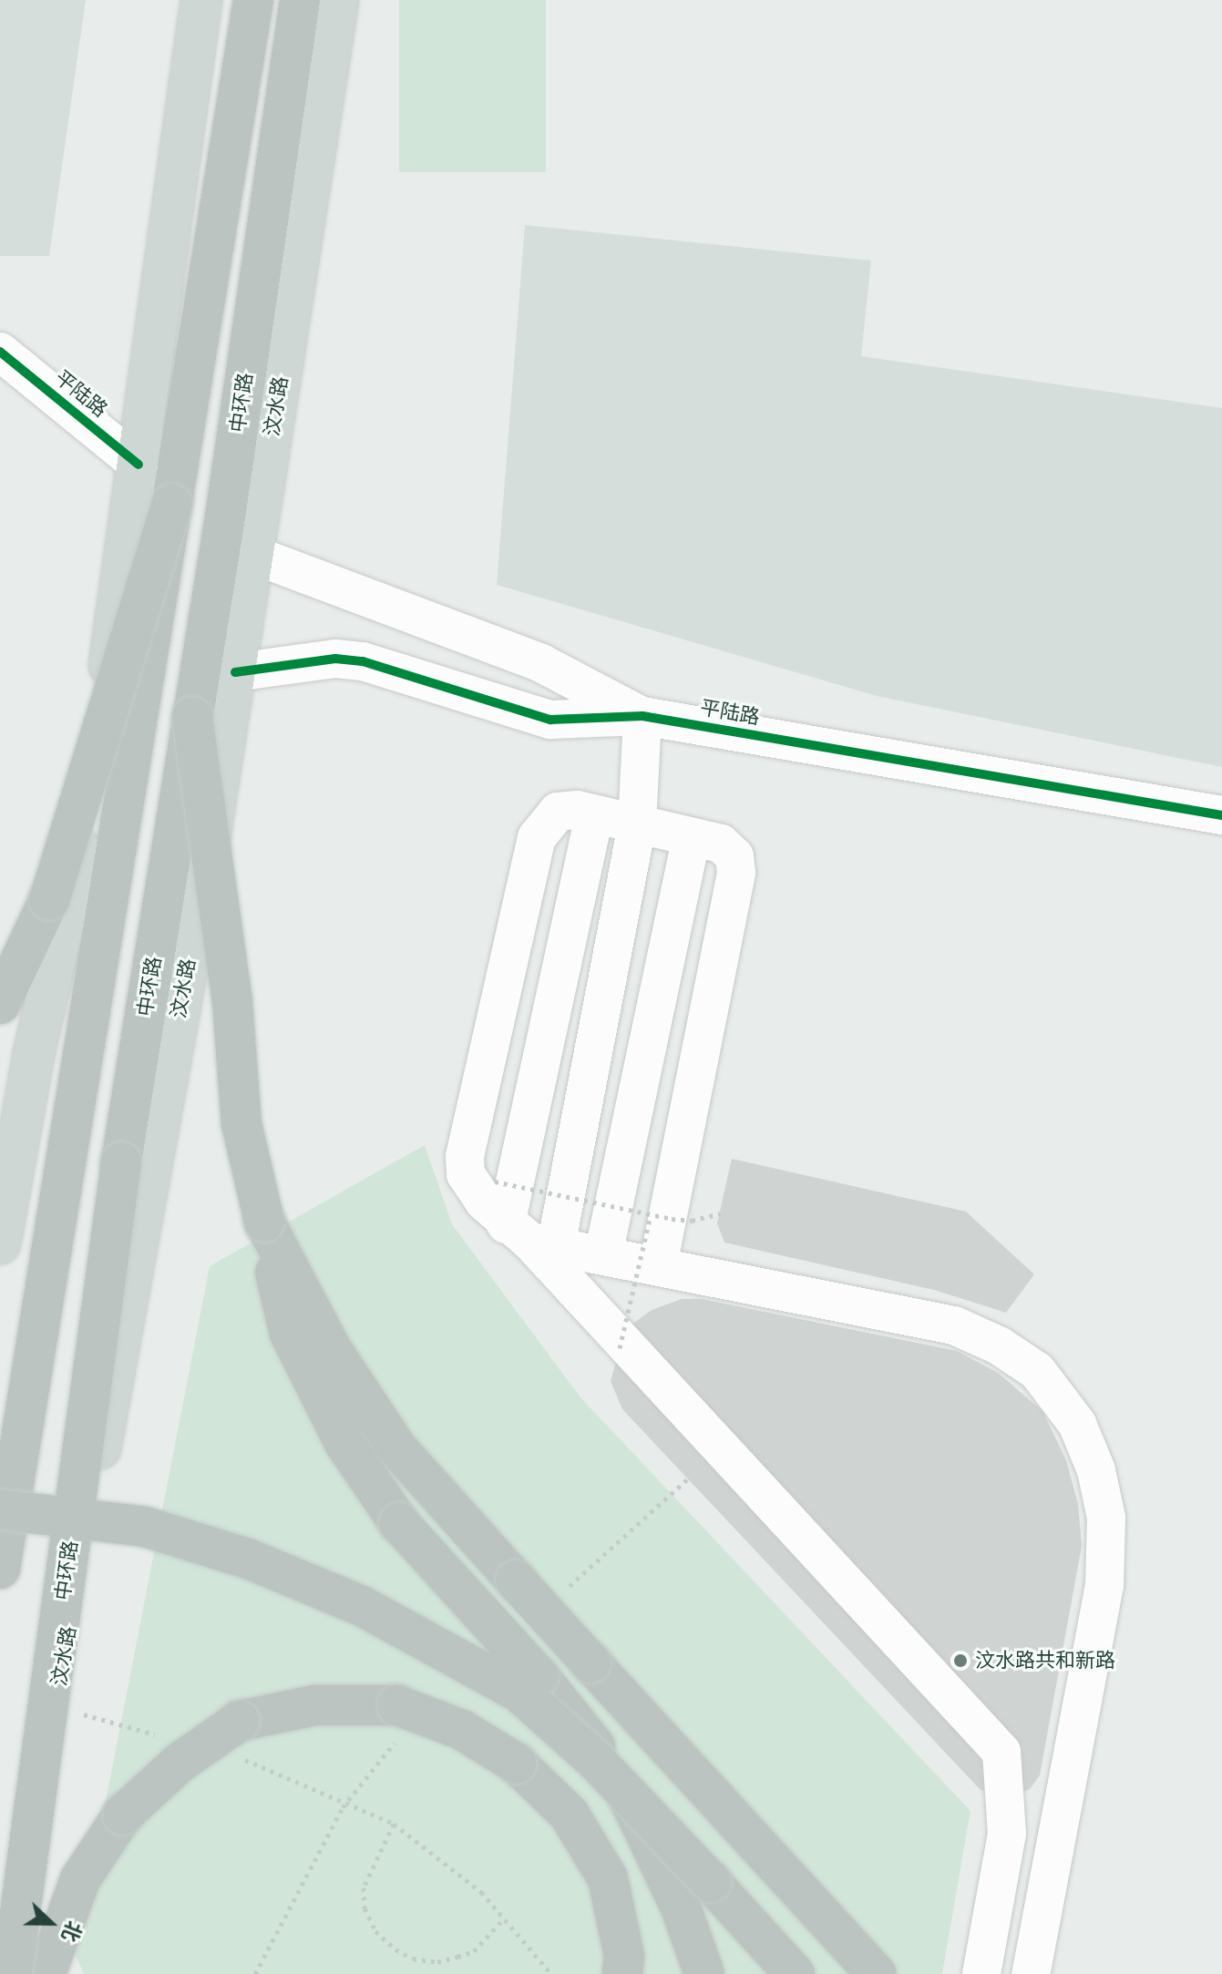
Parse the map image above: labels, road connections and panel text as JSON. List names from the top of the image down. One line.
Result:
{"streets":{"highway":["中环路"],"main road":["汶水路"],"street":["平陆路"]},"crossings":[["平陆路","汶水路"]],"places":["汶水路共和新路"],"north":"right"}
